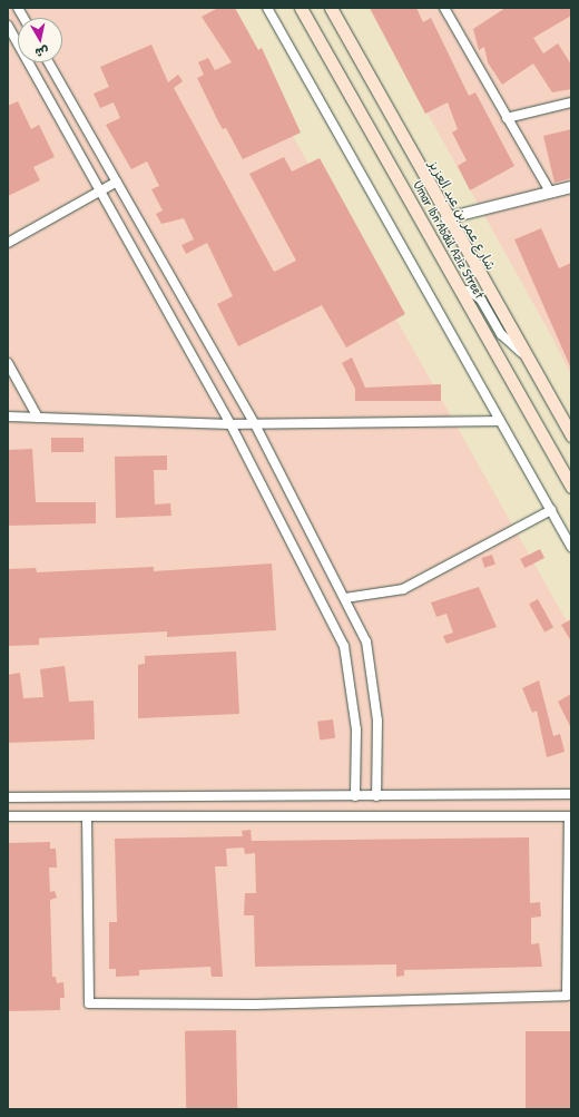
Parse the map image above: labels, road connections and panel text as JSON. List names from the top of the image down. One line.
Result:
{"streets":{"main road":["شارع عمر بن عبد العزيز","Umar Ibn Abdul Aziz Street"]},"north":"bottom"}
